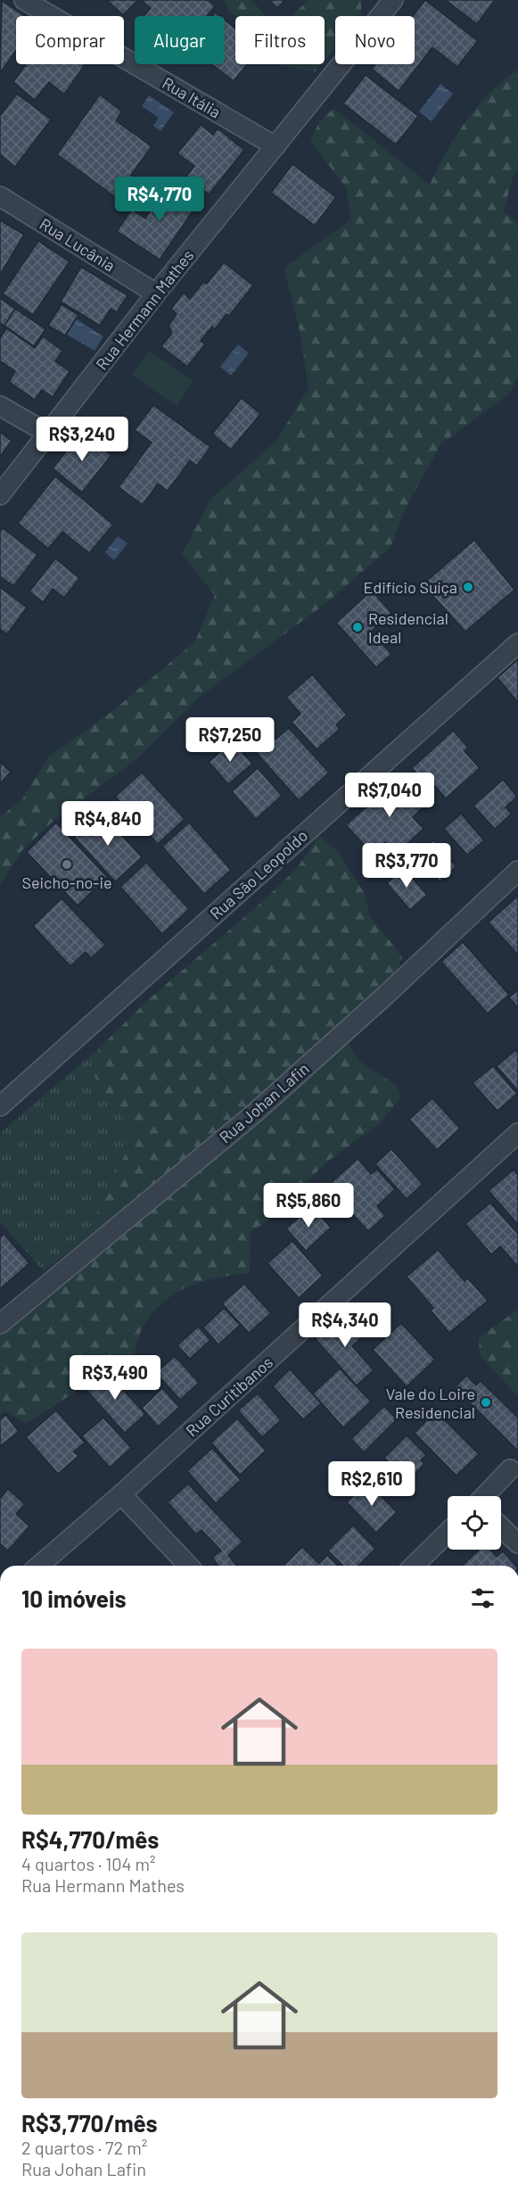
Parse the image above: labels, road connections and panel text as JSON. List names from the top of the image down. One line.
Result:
{"streets":{"street":["Rua Itália","Rua Lucânia","Rua Hermann Mathes","Rua São Leopoldo","Rua Johan Lafin","Rua Curitibanos"]},"crossings":[["Rua Itália","Rua Hermann Mathes"],["Rua Lucânia","Rua Hermann Mathes"]],"places":["Edifício Suíça","Residencial Ideal","Seicho-no-ie","Vale do Loire Residencial"],"page":{"chip":["Comprar","Alugar","Filtros","Novo"],"price":["R$4,770","R$3,240","R$7,250","R$7,040","R$4,840","R$3,770","R$5,860","R$4,340","R$3,490","R$2,610"],"heading":"10 imóveis","list":[{"name":"R$4,770/mês","note":"4 quartos · 104 m² · Rua Hermann Mathes"},{"name":"R$3,770/mês","note":"2 quartos · 72 m² · Rua Johan Lafin"}]}}
